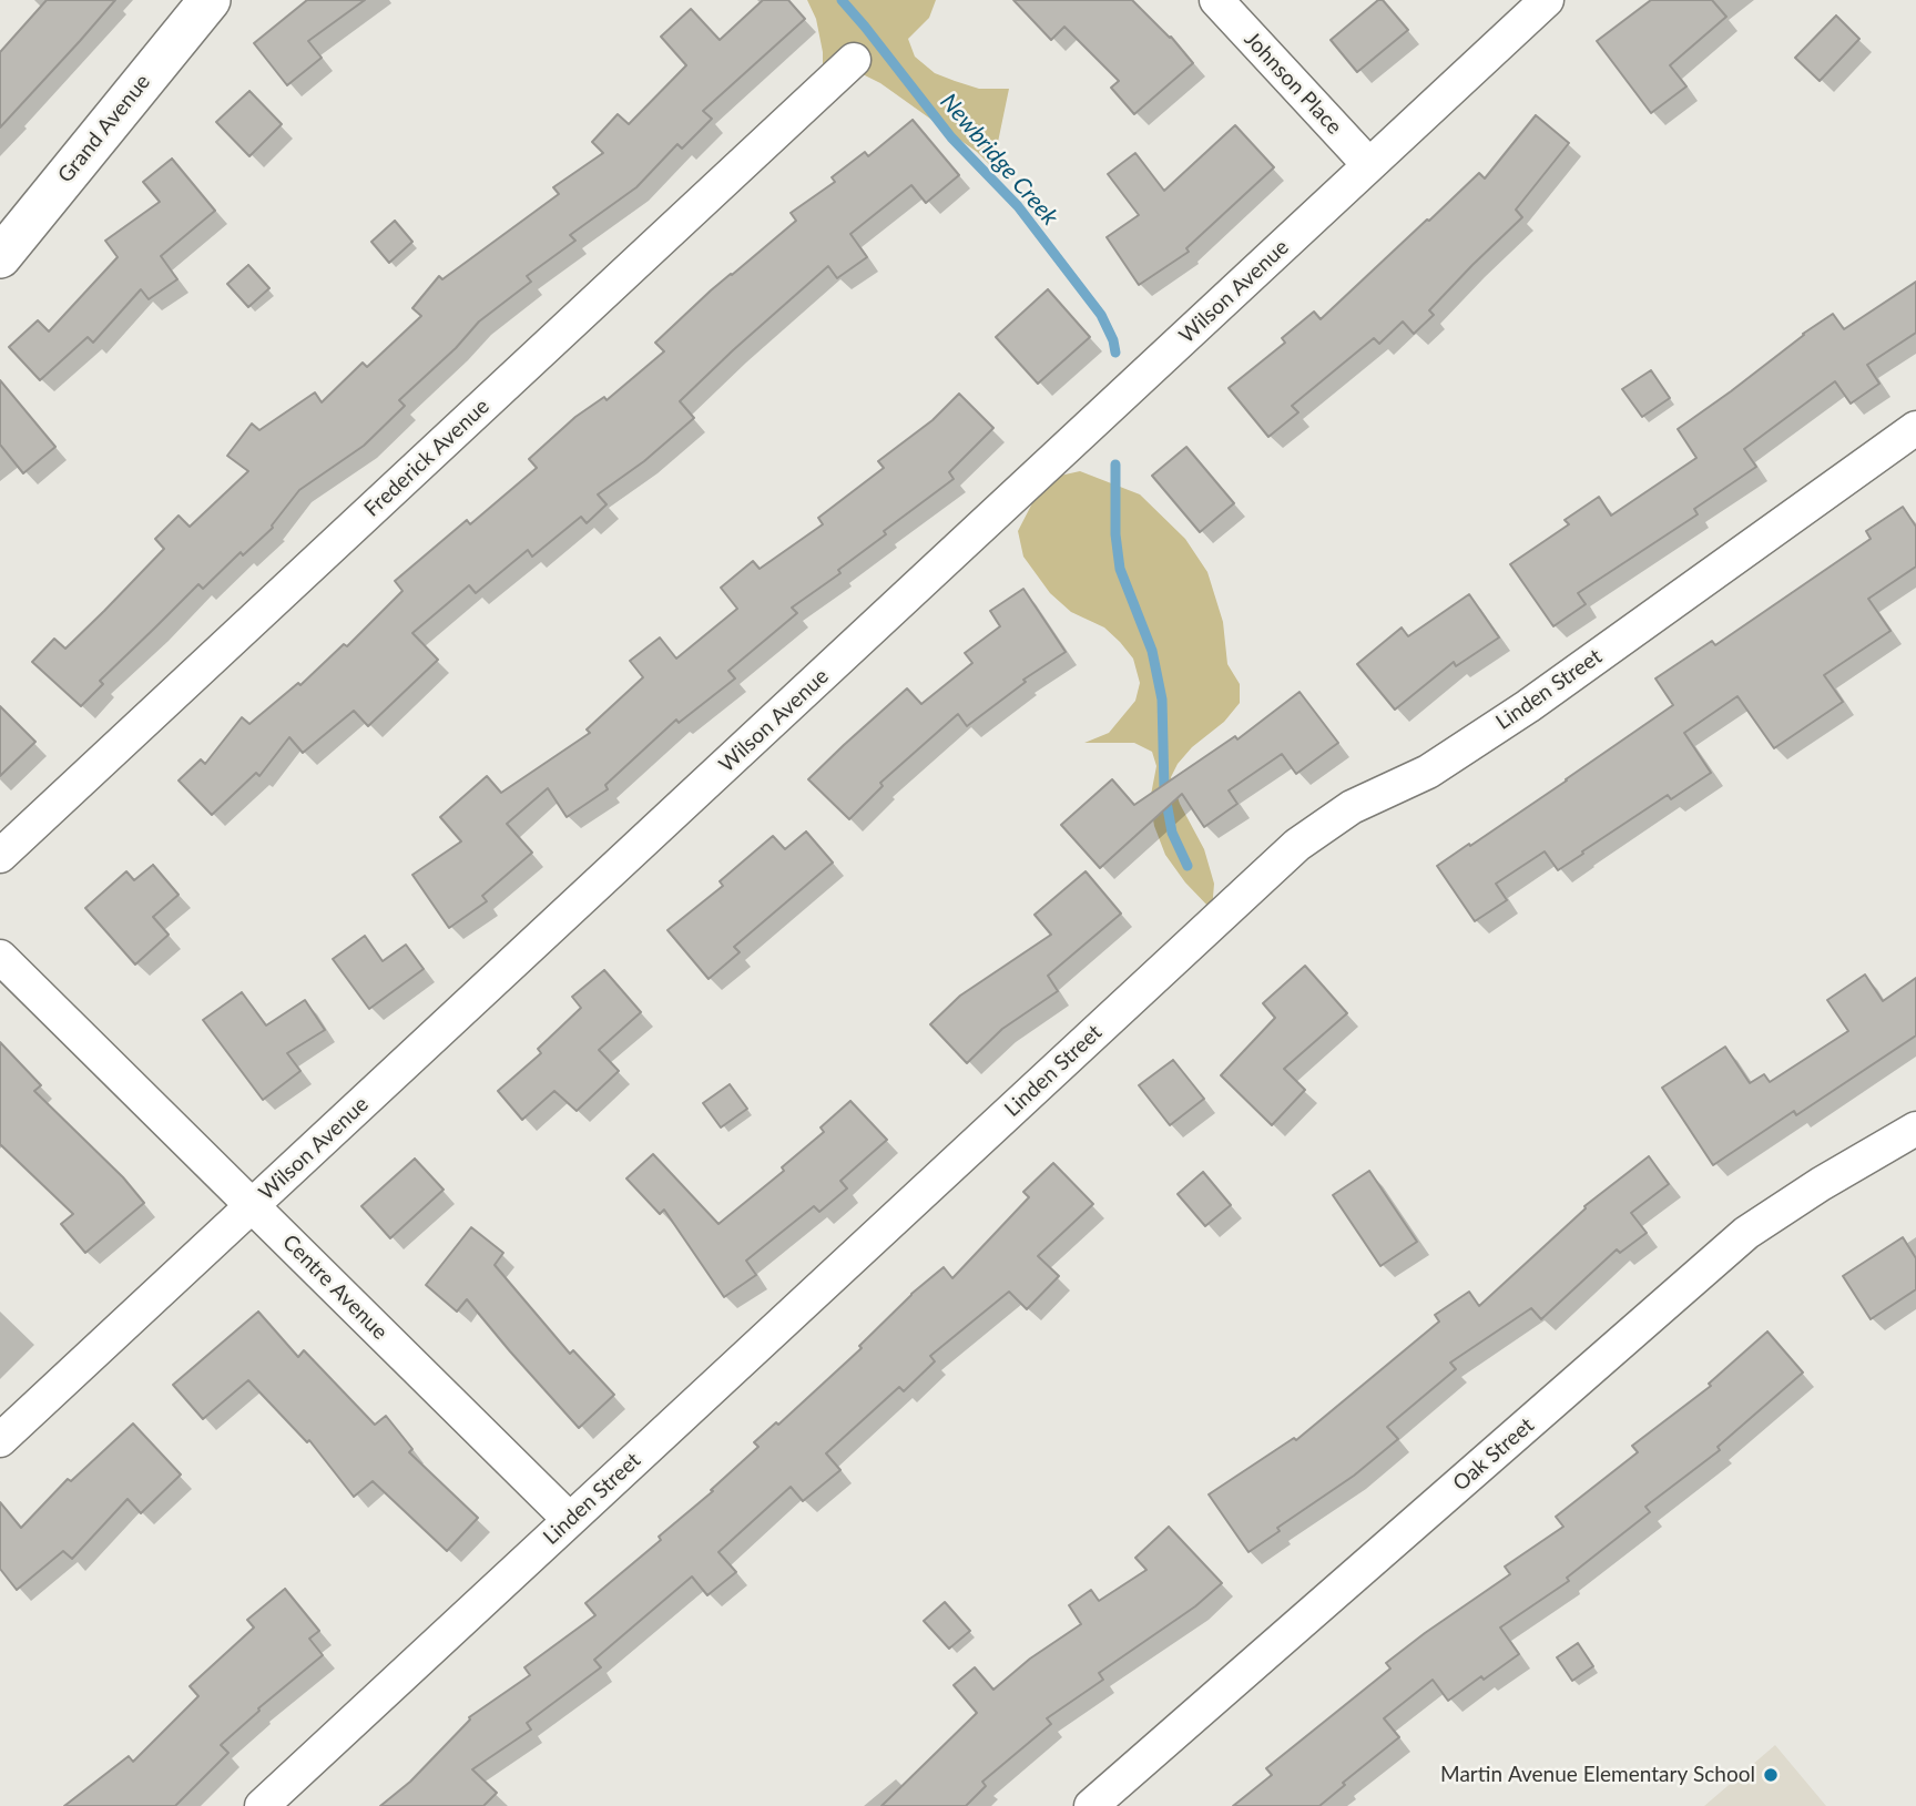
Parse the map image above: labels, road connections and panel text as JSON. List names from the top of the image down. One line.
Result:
{"streets":{"street":["Johnson Place","Grand Avenue","Wilson Avenue","Frederick Avenue","Linden Street","Centre Avenue","Oak Street"]},"crossings":[["Johnson Place","Wilson Avenue"],["Wilson Avenue","Centre Avenue"],["Linden Street","Centre Avenue"]],"water":["Newbridge Creek"],"places":["Martin Avenue Elementary School"]}
